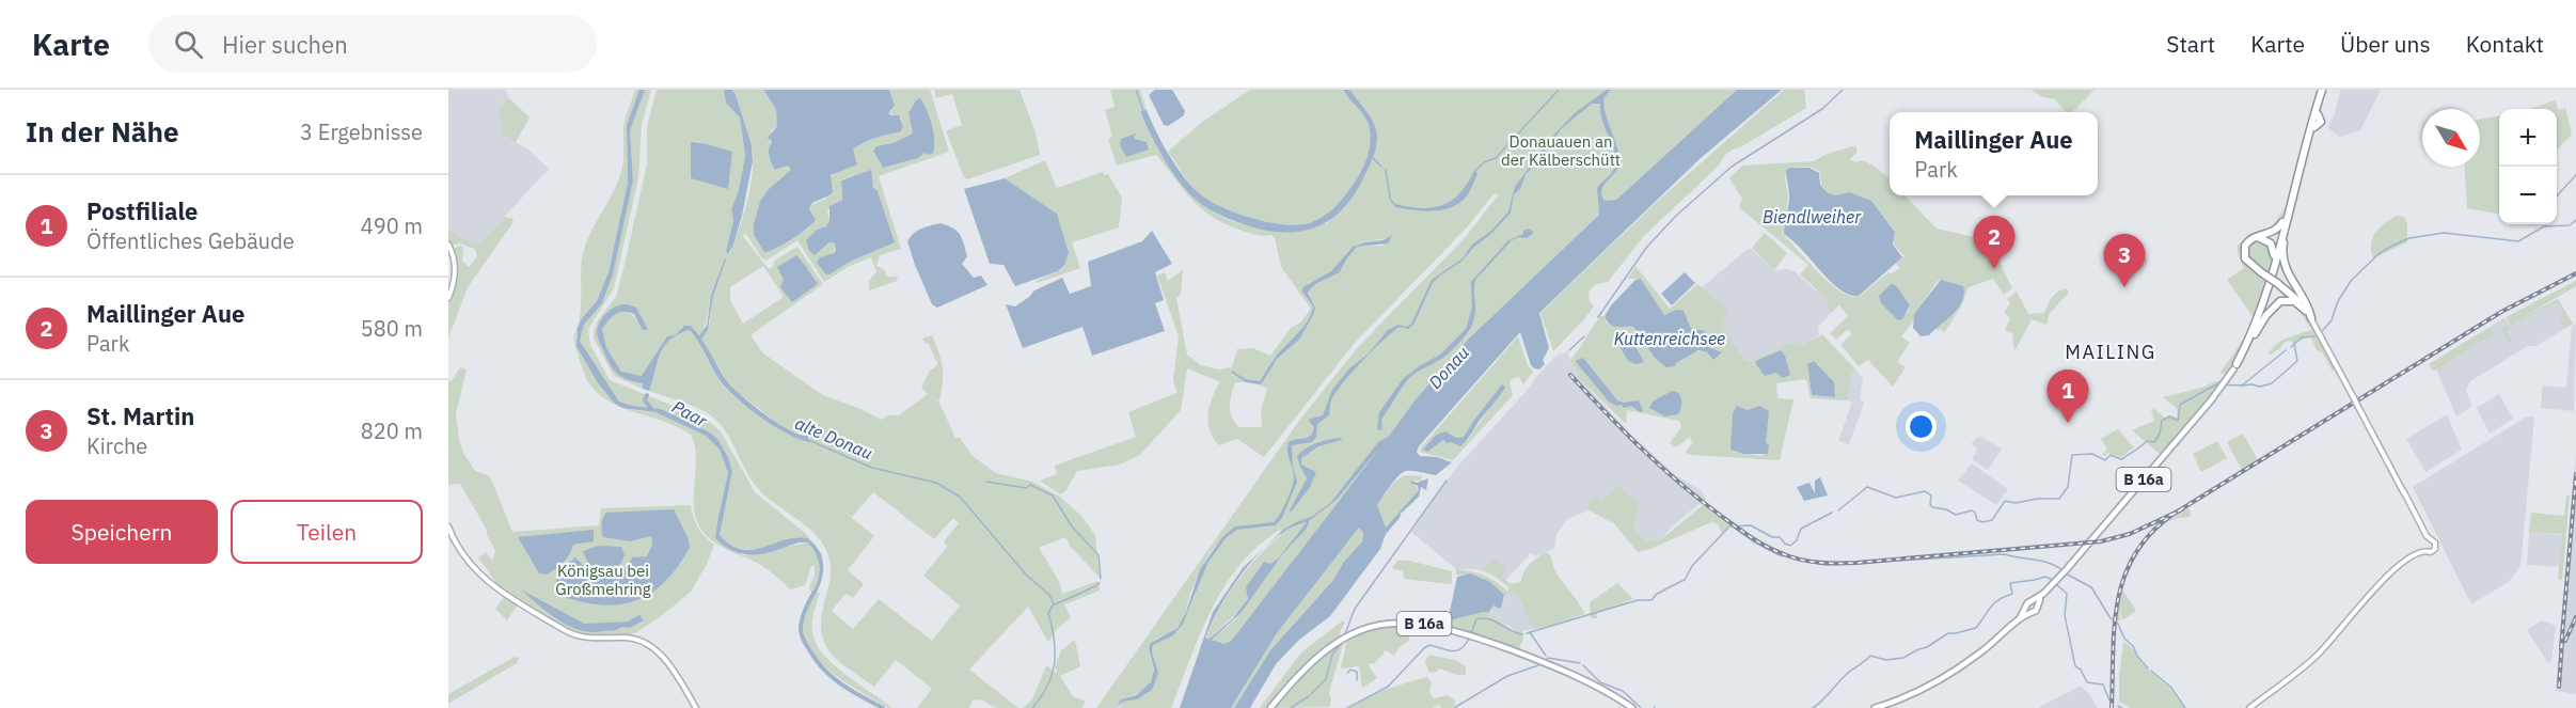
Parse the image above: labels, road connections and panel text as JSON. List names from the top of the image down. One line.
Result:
{"streets":{"highway":["B 16a"]},"districts":["MAILING"],"water":["Biendlweiher","Kuttenreichsee","Donau","Paar","alte Donau"],"parks":["Donauauen an der Kälberschütt","Königsau bei Großmehring"],"north":"bottom right","page":{"header":"Karte","search":"Hier suchen","nav":["Start","Karte","Über uns","Kontakt"],"heading":["In der Nähe","3 Ergebnisse"],"map_buttons":["+","−"],"popup":["Maillinger Aue","Park"],"list":[{"mark":"1","name":"Postfiliale","note":"Öffentliches Gebäude","value":"490 m"},{"mark":"2","name":"Maillinger Aue","note":"Park","value":"580 m"},{"mark":"3","name":"St. Martin","note":"Kirche","value":"820 m"}],"pins":["2","3","1"],"buttons":["Speichern","Teilen"]}}
